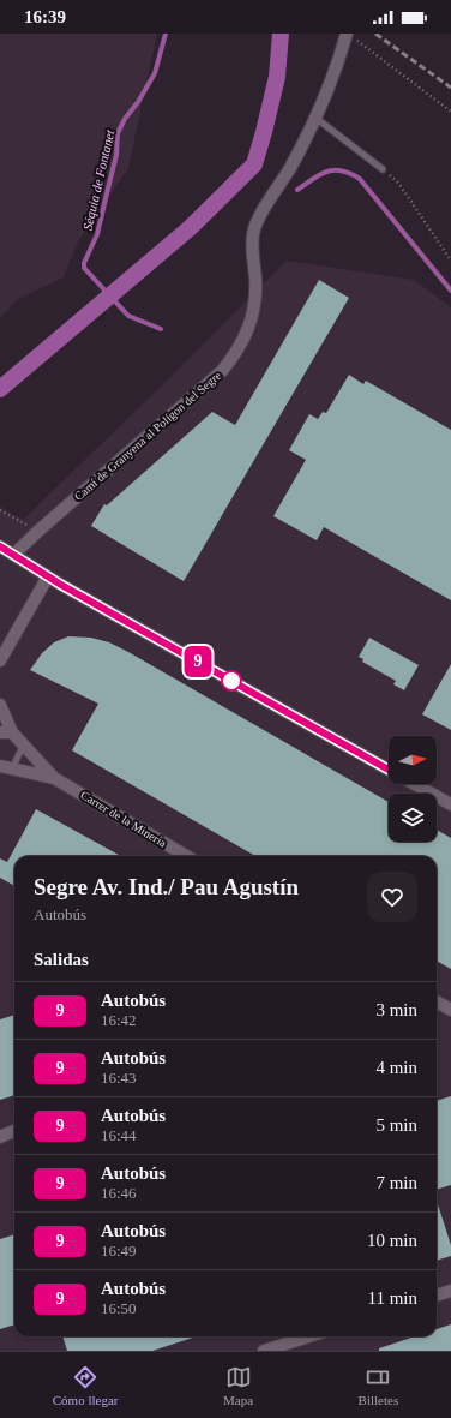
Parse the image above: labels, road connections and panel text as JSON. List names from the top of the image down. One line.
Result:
{"streets":{"street":["Camí de Granyena al Polígon del Segre","Carrer de la Mineria"]},"water":["Séquia de Fontanet"],"lines":["bus line 9"],"north":"right","page":{"status":"16:39","on_map":"9","heading":[["Segre Av. Ind./ Pau Agustín","Autobús"],"Salidas"],"list":[{"mark":"9","name":"Autobús","note":"16:42","value":"3 min"},{"mark":"9","name":"Autobús","note":"16:43","value":"4 min"},{"mark":"9","name":"Autobús","note":"16:44","value":"5 min"},{"mark":"9","name":"Autobús","note":"16:46","value":"7 min"},{"mark":"9","name":"Autobús","note":"16:49","value":"10 min"},{"mark":"9","name":"Autobús","note":"16:50","value":"11 min"}],"tabs":["Cómo llegar","Mapa","Billetes"]}}
